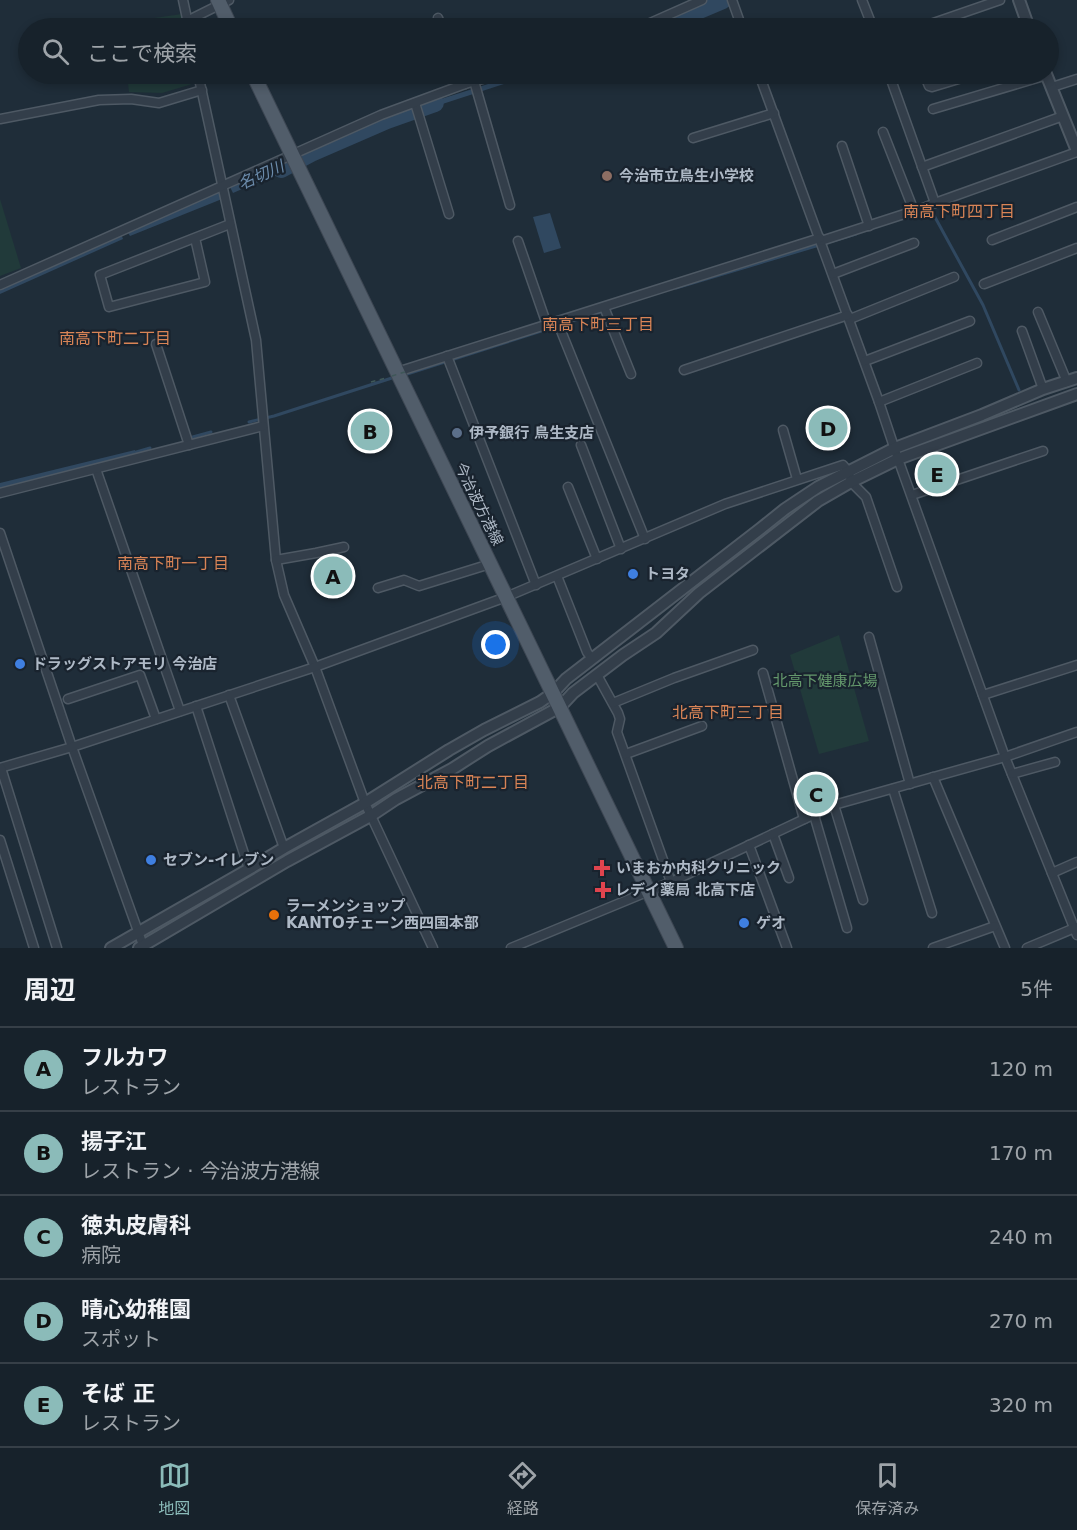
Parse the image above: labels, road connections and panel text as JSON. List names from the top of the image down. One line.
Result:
{"streets":{"main road":["今治波方港線"]},"districts":["南高下町四丁目","南高下町三丁目","南高下町二丁目","南高下町一丁目","北高下町三丁目","北高下町二丁目"],"water":["名切川"],"parks":["北高下健康広場"],"places":{"other":["今治市立鳥生小学校","伊予銀行 鳥生支店","トヨタ","ドラッグストアモリ 今治店","セブン-イレブン","ラーメンショップ KANTOチェーン西四国本部","ゲオ"],"health":["いまおか内科クリニック","レデイ薬局 北高下店"]},"page":{"search":"ここで検索","pins":["D","B","E","A","C"],"heading":["周辺","5件"],"list":[{"mark":"A","name":"フルカワ","note":"レストラン","value":"120 m"},{"mark":"B","name":"揚子江","note":"レストラン · 今治波方港線","value":"170 m"},{"mark":"C","name":"徳丸皮膚科","note":"病院","value":"240 m"},{"mark":"D","name":"晴心幼稚園","note":"スポット","value":"270 m"},{"mark":"E","name":"そば 正","note":"レストラン","value":"320 m"}],"nav":["地図","経路","保存済み"]}}
